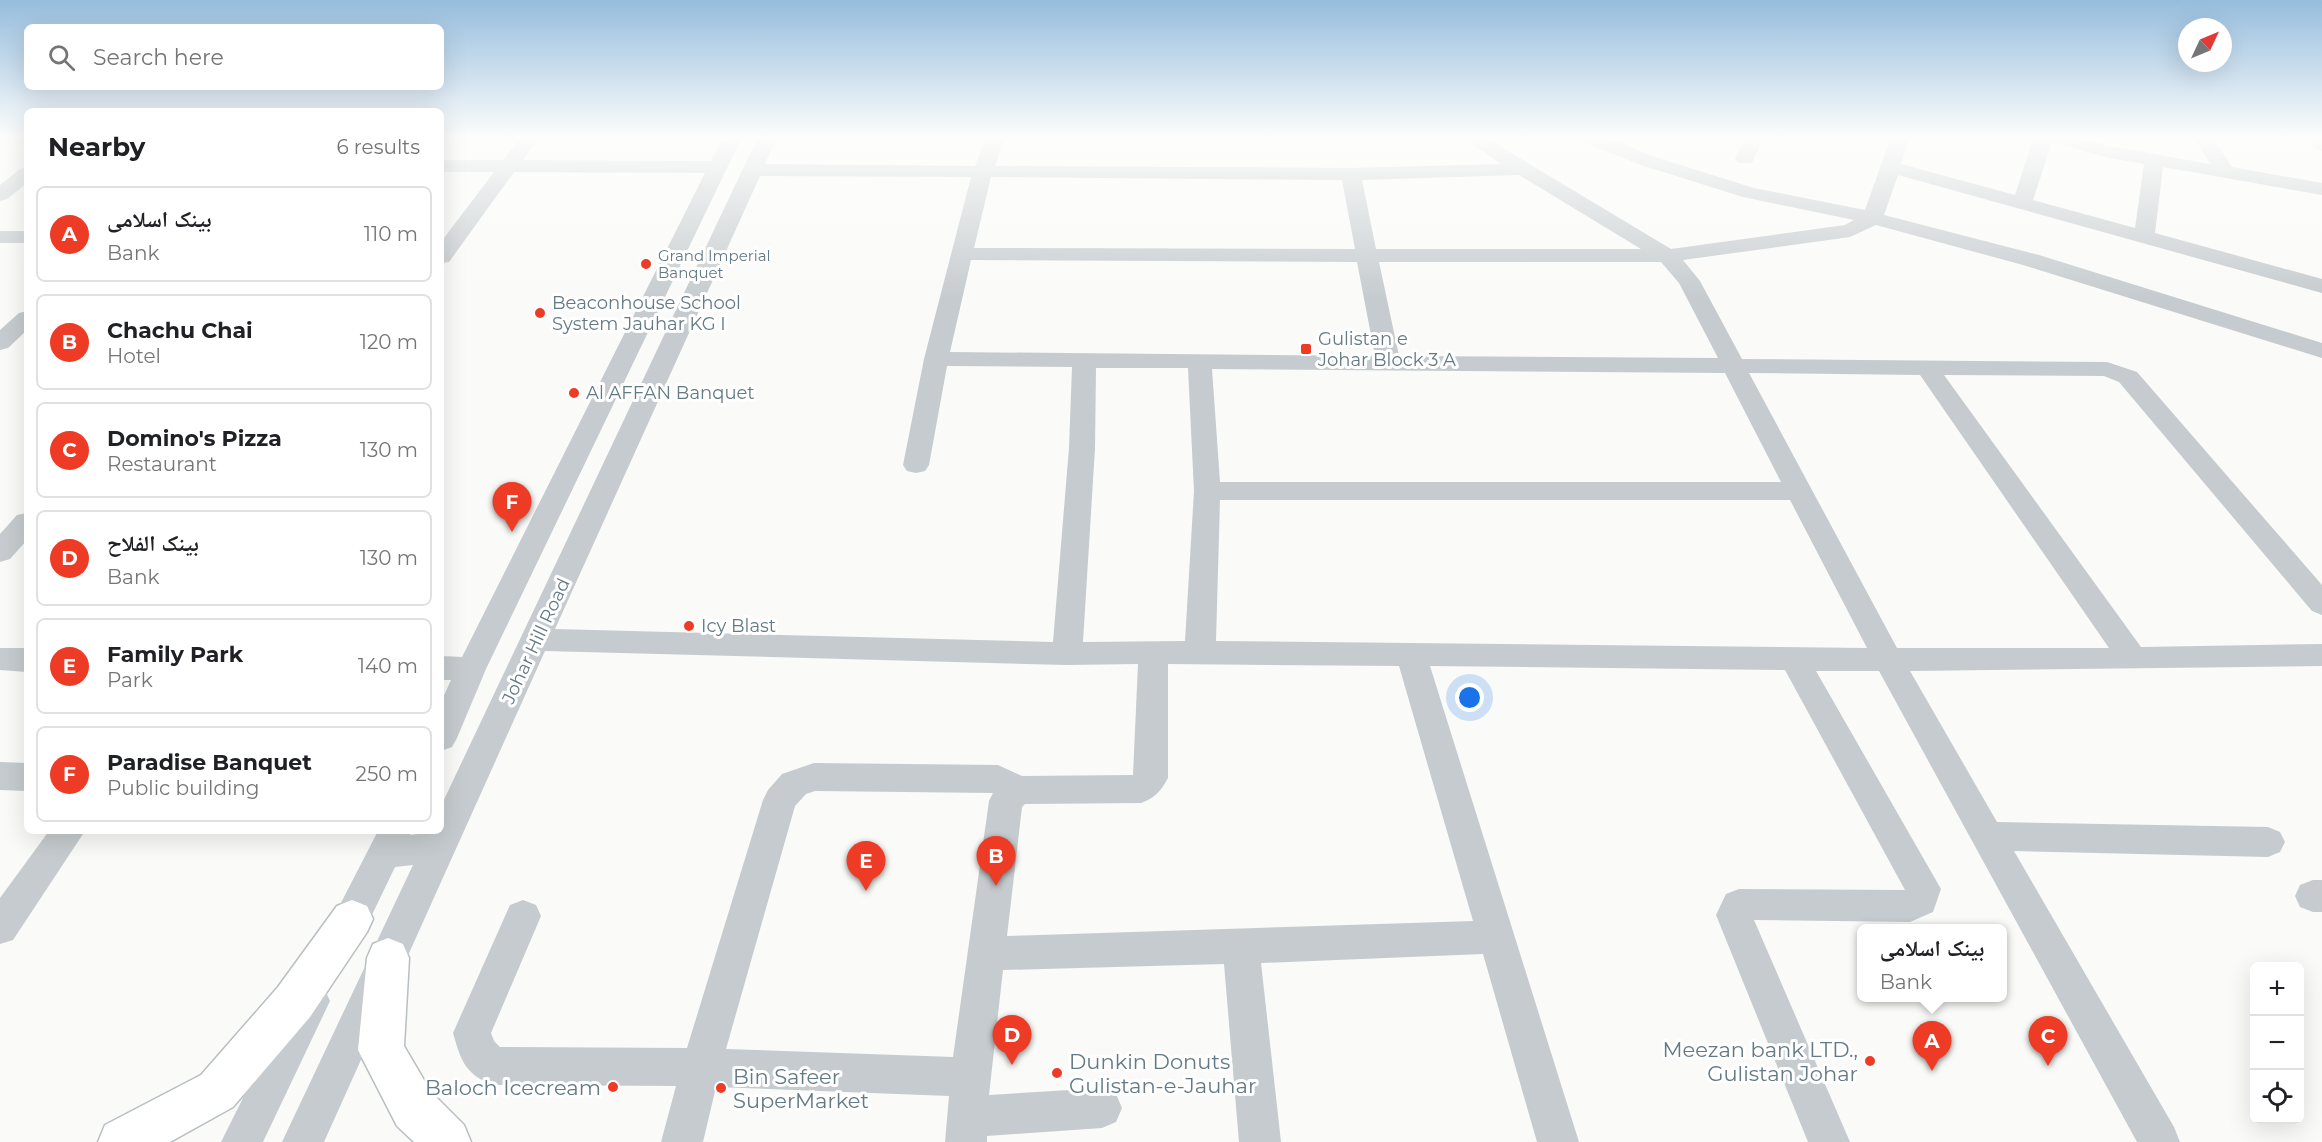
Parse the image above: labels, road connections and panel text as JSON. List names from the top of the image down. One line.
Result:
{"streets":{"street":["Johar Hill Road"]},"places":{"other":["Grand Imperial Banquet","Beaconhouse School System Jauhar KG I","Al AFFAN Banquet","Icy Blast","Meezan bank LTD., Gulistan Johar","Dunkin Donuts Gulistan-e-Jauhar","Baloch Icecream","Bin Safeer SuperMarket"],"transit":["Gulistan e Johar Block 3 A"]},"north":"top right","page":{"search":"Search here","heading":["Nearby","6 results"],"list":[{"mark":"A","name":"بینک اسلامی","note":"Bank","value":"110 m"},{"mark":"B","name":"Chachu Chai","note":"Hotel","value":"120 m"},{"mark":"C","name":"Domino's Pizza","note":"Restaurant","value":"130 m"},{"mark":"D","name":"بینک الفلاح","note":"Bank","value":"130 m"},{"mark":"E","name":"Family Park","note":"Park","value":"140 m"},{"mark":"F","name":"Paradise Banquet","note":"Public building","value":"250 m"}],"pins":["F","B","E","D","C","A"],"popup":["بینک اسلامی","Bank"],"map_buttons":["+","−"]}}
